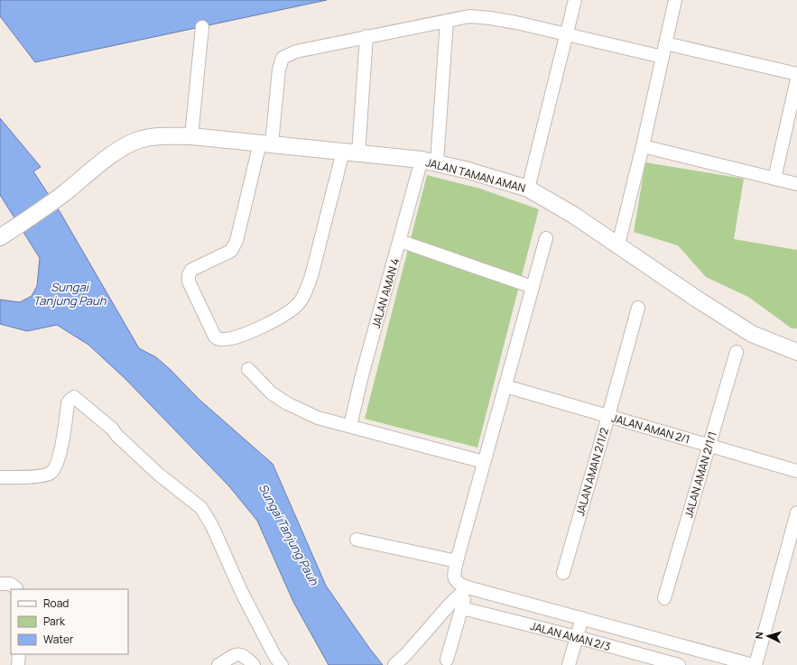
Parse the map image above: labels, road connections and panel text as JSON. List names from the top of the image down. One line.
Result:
{"streets":{"street":["JALAN TAMAN AMAN","JALAN AMAN 4","JALAN AMAN 2/1","JALAN AMAN 2/1/2","JALAN AMAN 2/1/1","JALAN AMAN 2/3"]},"crossings":[["JALAN TAMAN AMAN","JALAN AMAN 4"],["JALAN AMAN 2/1","JALAN AMAN 2/1/2"],["JALAN AMAN 2/1","JALAN AMAN 2/1/1"]],"water":["Sungai Tanjung Pauh"],"legend":["Road","Park","Water"],"north":"left"}
